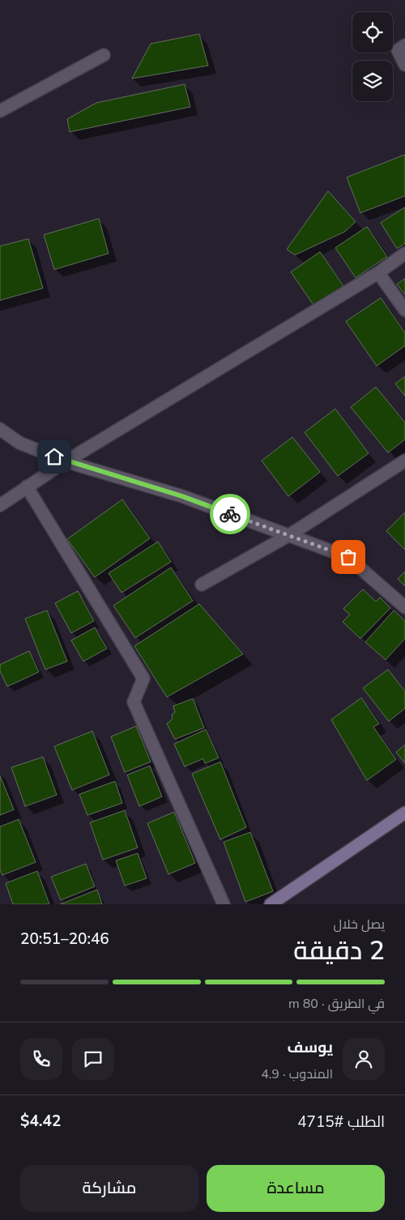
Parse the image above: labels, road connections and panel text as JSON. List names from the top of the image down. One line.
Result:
{"page":{"heading":["2 دقيقة","يصل خلال","20:46–20:51"],"panel":["يوسف","المندوب · 4.9","الطلب #4715","$4.42"],"bar":"في الطريق · 80 m","buttons":["مساعدة","مشاركة"]}}
